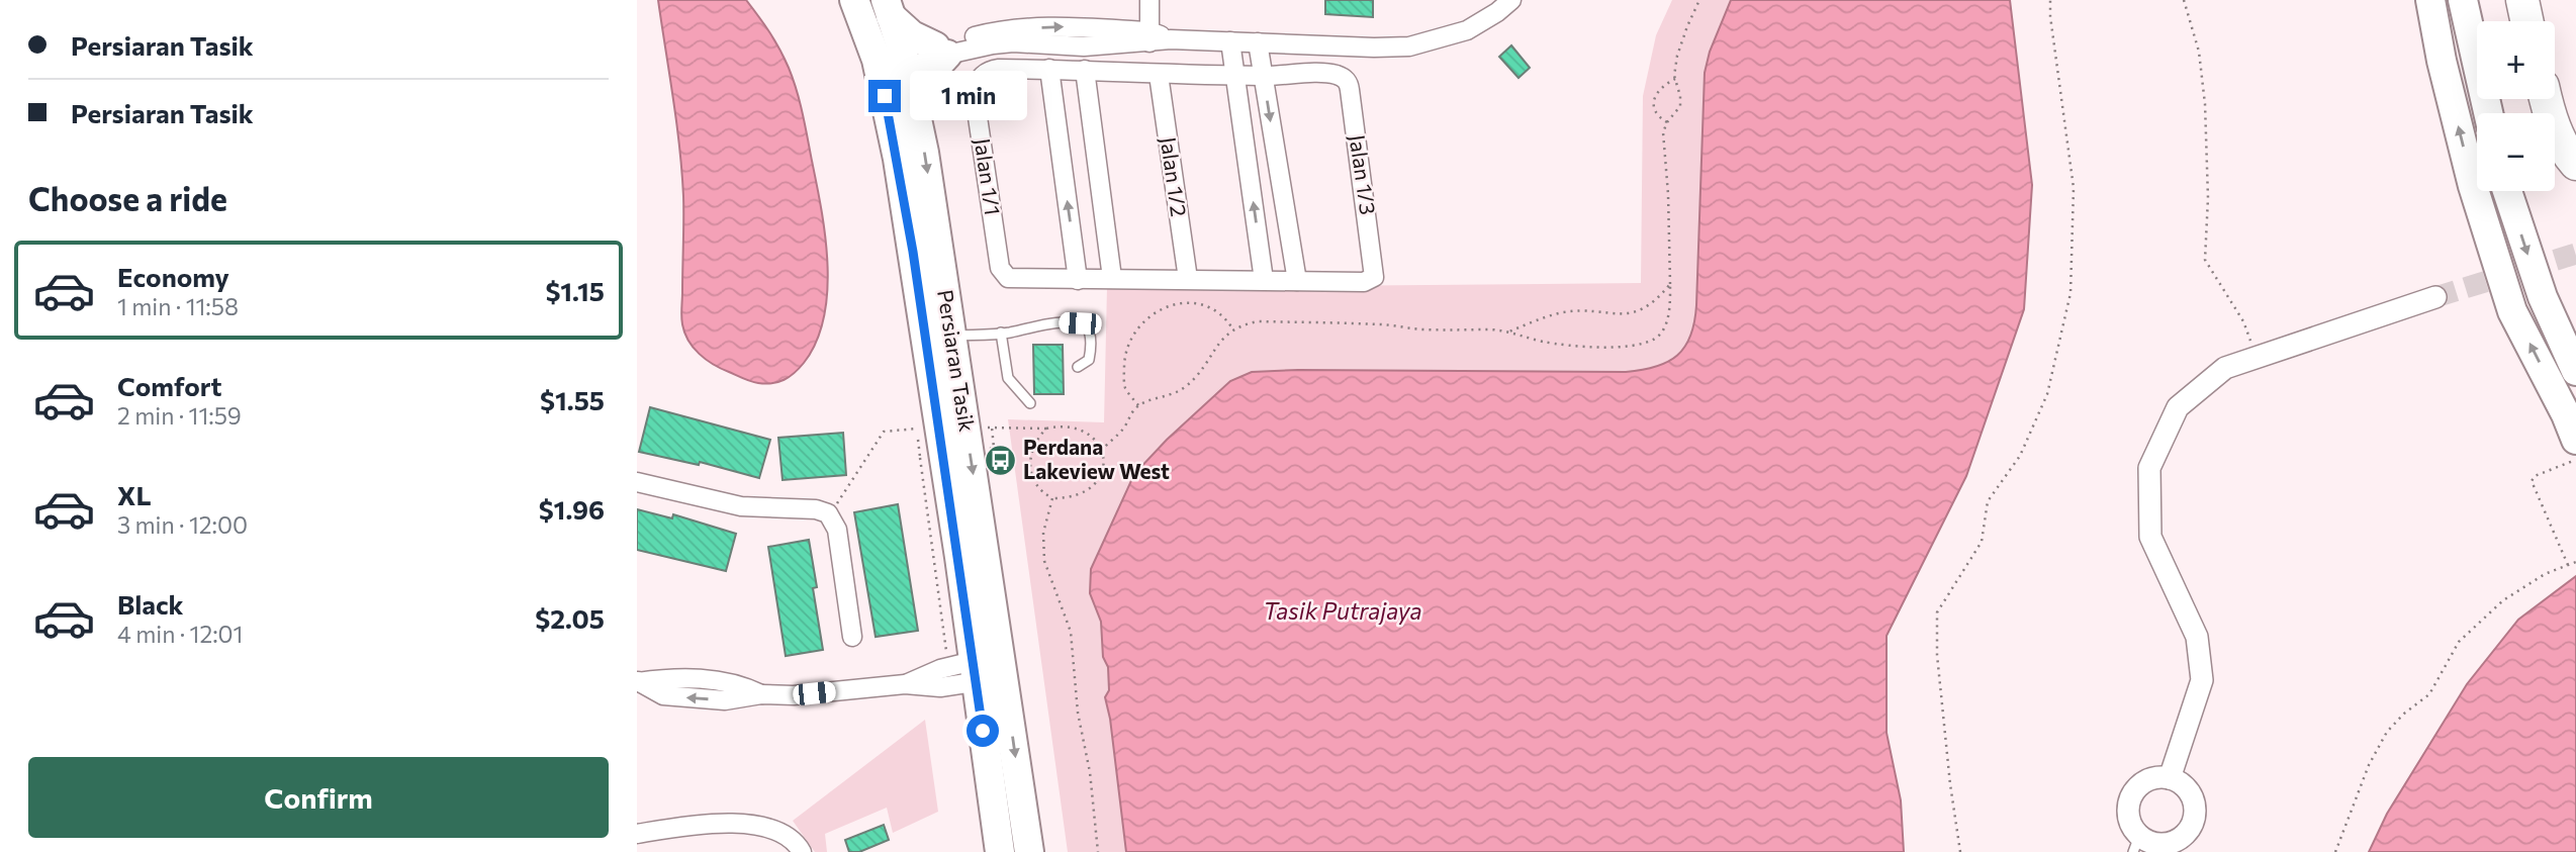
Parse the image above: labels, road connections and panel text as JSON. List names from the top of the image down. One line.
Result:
{"streets":{"main road":["Persiaran Tasik"],"street":["Jalan 1/3","Jalan 1/1","Jalan 1/2"]},"water":["Tasik Putrajaya"],"places":{"bus stop":["Perdana Lakeview West"]},"page":{"banner":["Persiaran Tasik","Persiaran Tasik"],"map_buttons":["+","−"],"bubble":"1 min","heading":"Choose a ride","list":[{"name":"Economy","note":"1 min · 11:58","value":"$1.15"},{"name":"Comfort","note":"2 min · 11:59","value":"$1.55"},{"name":"XL","note":"3 min · 12:00","value":"$1.96"},{"name":"Black","note":"4 min · 12:01","value":"$2.05"}],"buttons":"Confirm"}}
